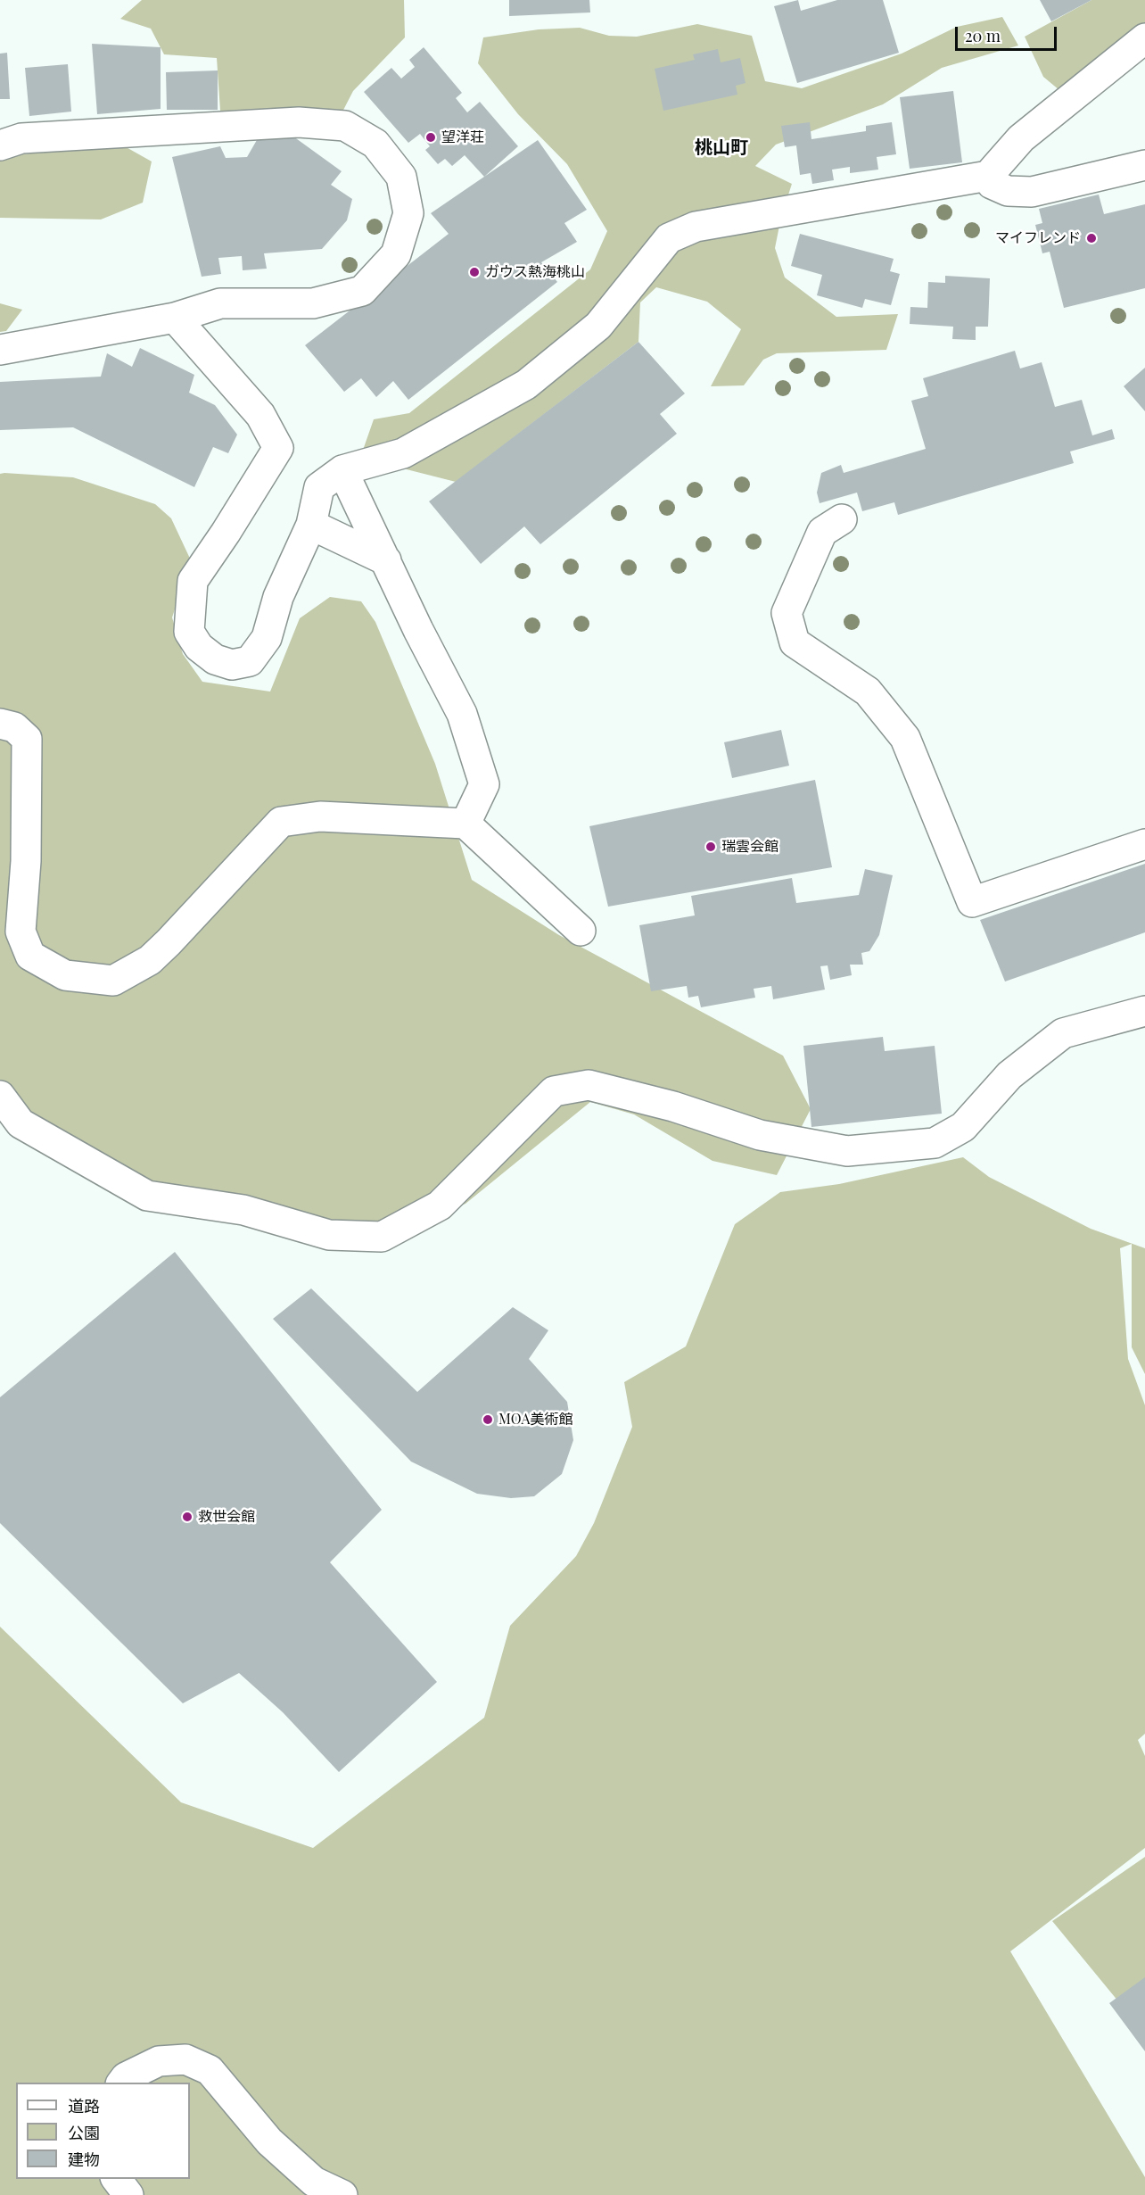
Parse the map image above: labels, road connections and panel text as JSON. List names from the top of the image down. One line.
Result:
{"districts":["桃山町"],"places":["望洋荘","マイフレンド","ガウス熱海桃山","瑞雲会館","MOA美術館","救世会館"],"legend":["道路","公園","建物"],"scale_bar":"20 m"}
